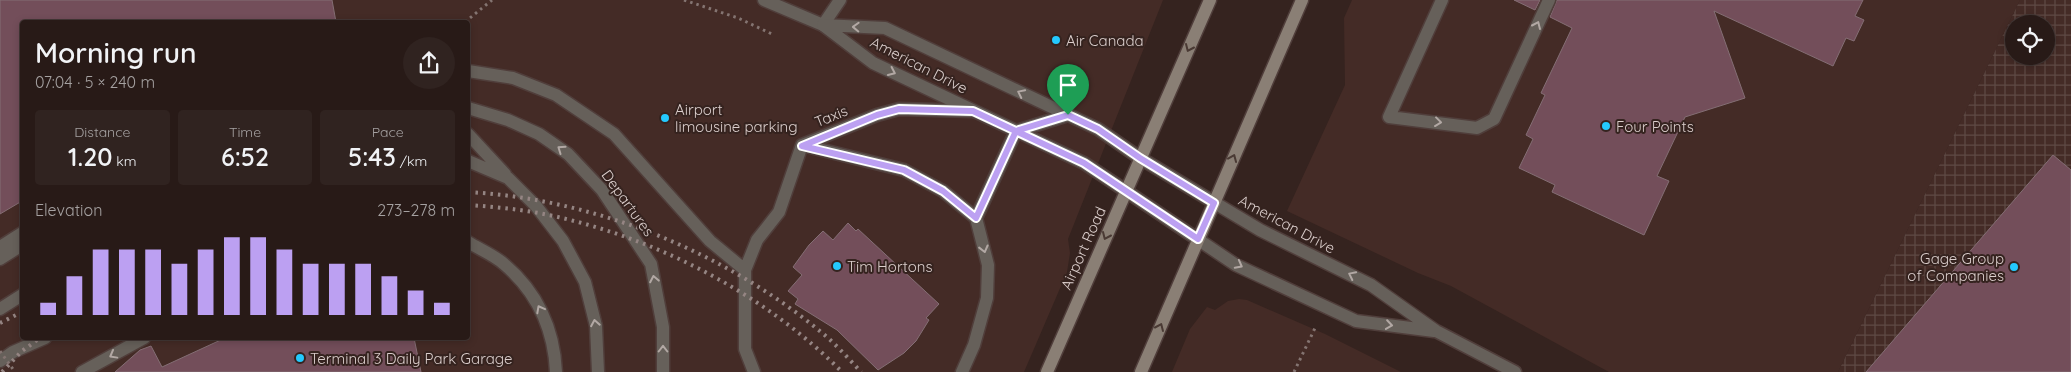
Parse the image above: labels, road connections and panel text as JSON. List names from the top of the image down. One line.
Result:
{"streets":{"main road":["Airport Road"],"street":["American Drive","Taxis","Departures"]},"crossings":[["American Drive","Taxis"],["American Drive","Airport Road"]],"places":["Air Canada","Airport limousine parking","Four Points","Tim Hortons","Gage Group of Companies","Terminal 3 Daily Park Garage"],"page":{"heading":["Morning run","07:04 · 5 × 240 m"],"stats":[["Distance","1.20 km"],["Time","6:52"],["Pace","5:43 /km"]],"chart":["Elevation","273–278 m"]}}
